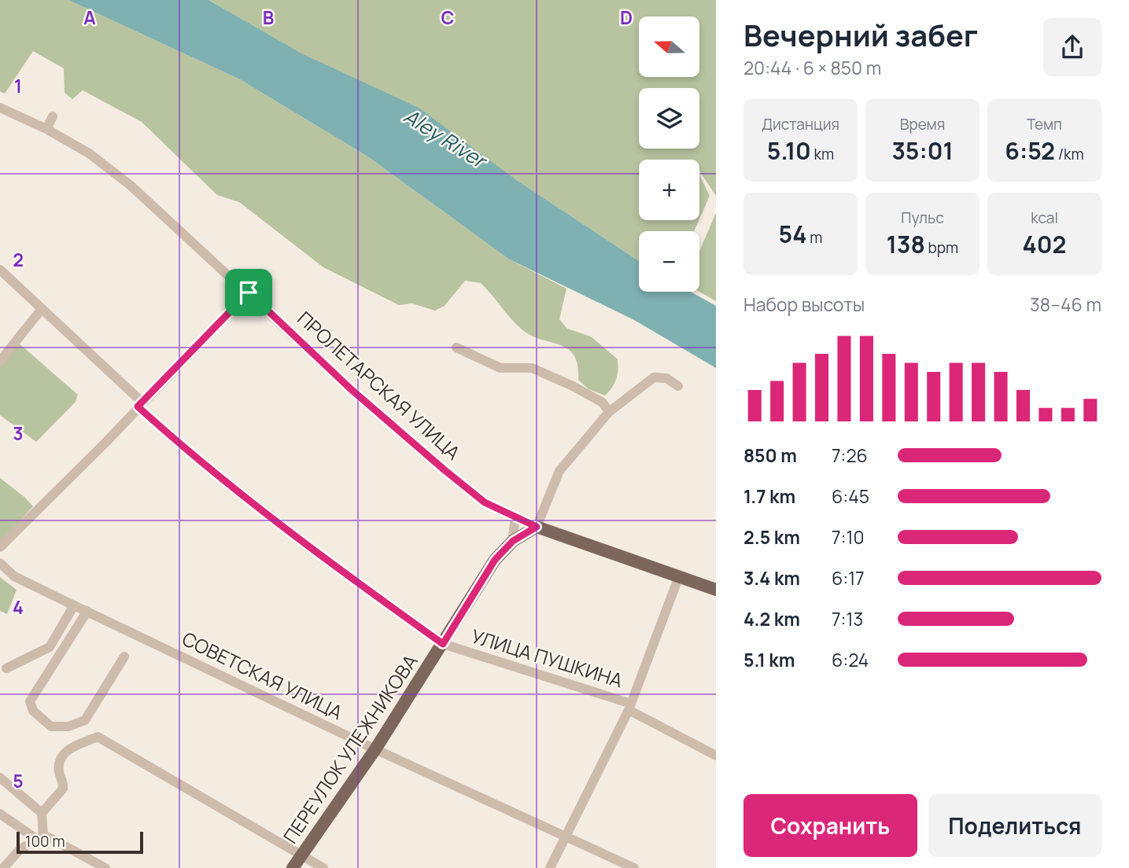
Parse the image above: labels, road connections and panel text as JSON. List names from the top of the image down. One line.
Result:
{"streets":{"main road":["ПРОЛЕТАРСКАЯ УЛИЦА","ПЕРЕУЛОК УЛЕЖНИКОВА"],"street":["УЛИЦА ПУШКИНА","СОВЕТСКАЯ УЛИЦА"]},"crossings":[["ПРОЛЕТАРСКАЯ УЛИЦА","ПЕРЕУЛОК УЛЕЖНИКОВА"],["УЛИЦА ПУШКИНА","ПЕРЕУЛОК УЛЕЖНИКОВА"],["СОВЕТСКАЯ УЛИЦА","ПЕРЕУЛОК УЛЕЖНИКОВА"]],"water":["Aley River"],"scale_bar":"100 m","north":"left","page":{"heading":["Вечерний забег","20:44 · 6 × 850 m"],"map_buttons":["+","−"],"stats":[["Дистанция","5.10 km"],["Время","35:01"],["Темп","6:52 /km"],["54 m"],["Пульс","138 bpm"],["kcal","402"]],"chart":["Набор высоты","38–46 m"],"list":[{"name":"850 m","note":"7:26"},{"name":"1.7 km","note":"6:45"},{"name":"2.5 km","note":"7:10"},{"name":"3.4 km","note":"6:17"},{"name":"4.2 km","note":"7:13"},{"name":"5.1 km","note":"6:24"}],"buttons":["Сохранить","Поделиться"],"scale":"100 m"},"grid":{"columns":["A","B","C","D"],"rows":["1","2","3","4","5"]}}
